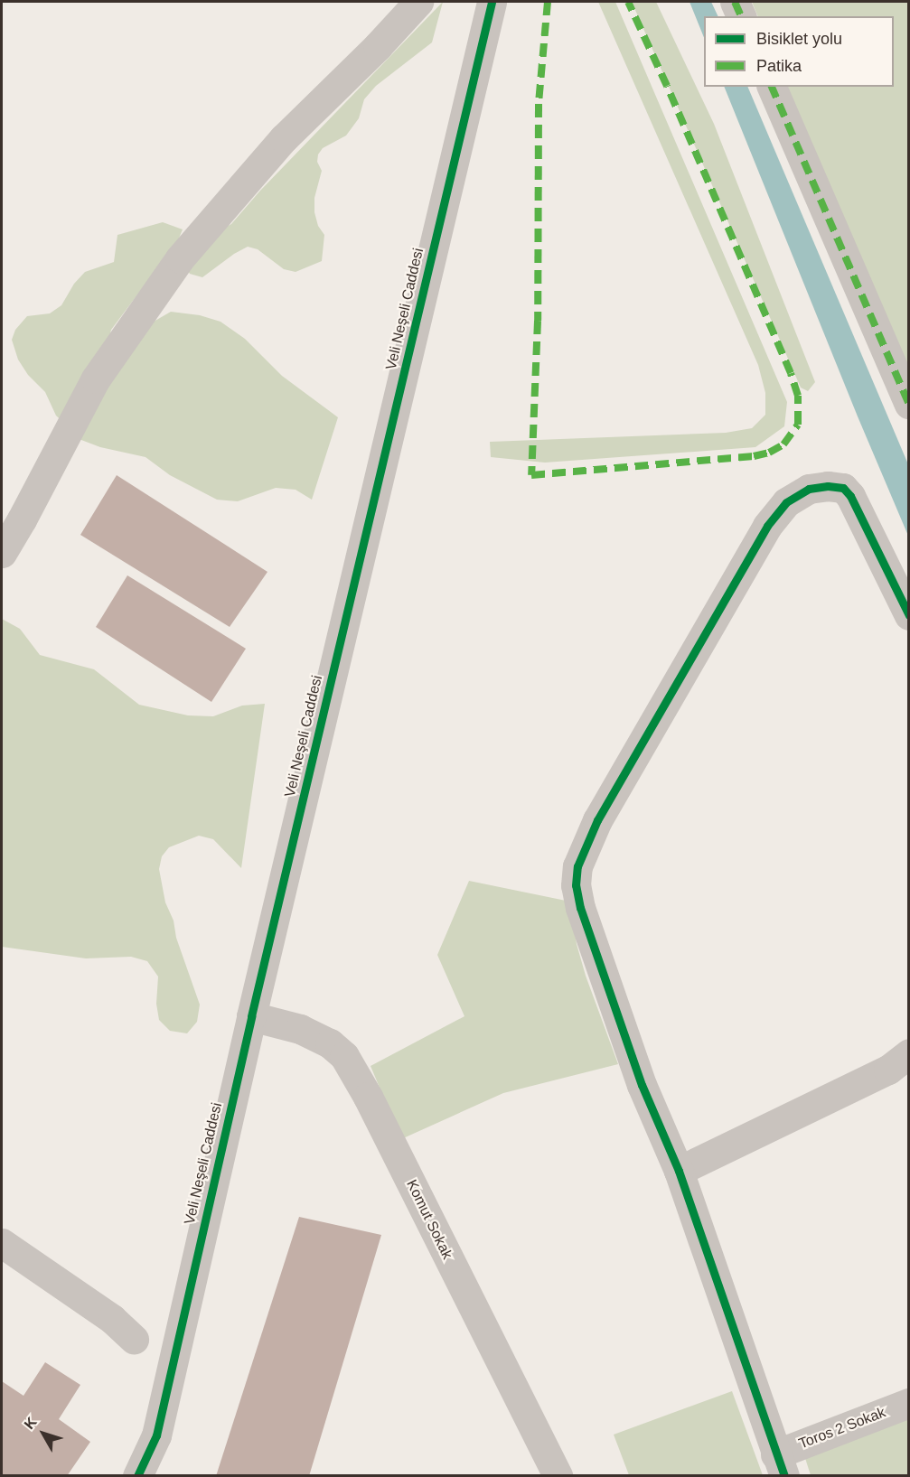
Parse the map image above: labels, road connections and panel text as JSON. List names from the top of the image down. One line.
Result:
{"streets":{"street":["Veli Neşeli Caddesi","Komut Sokak","Toros 2 Sokak"]},"crossings":[["Veli Neşeli Caddesi","Komut Sokak"]],"legend":["Bisiklet yolu","Patika"],"north":"top left"}
